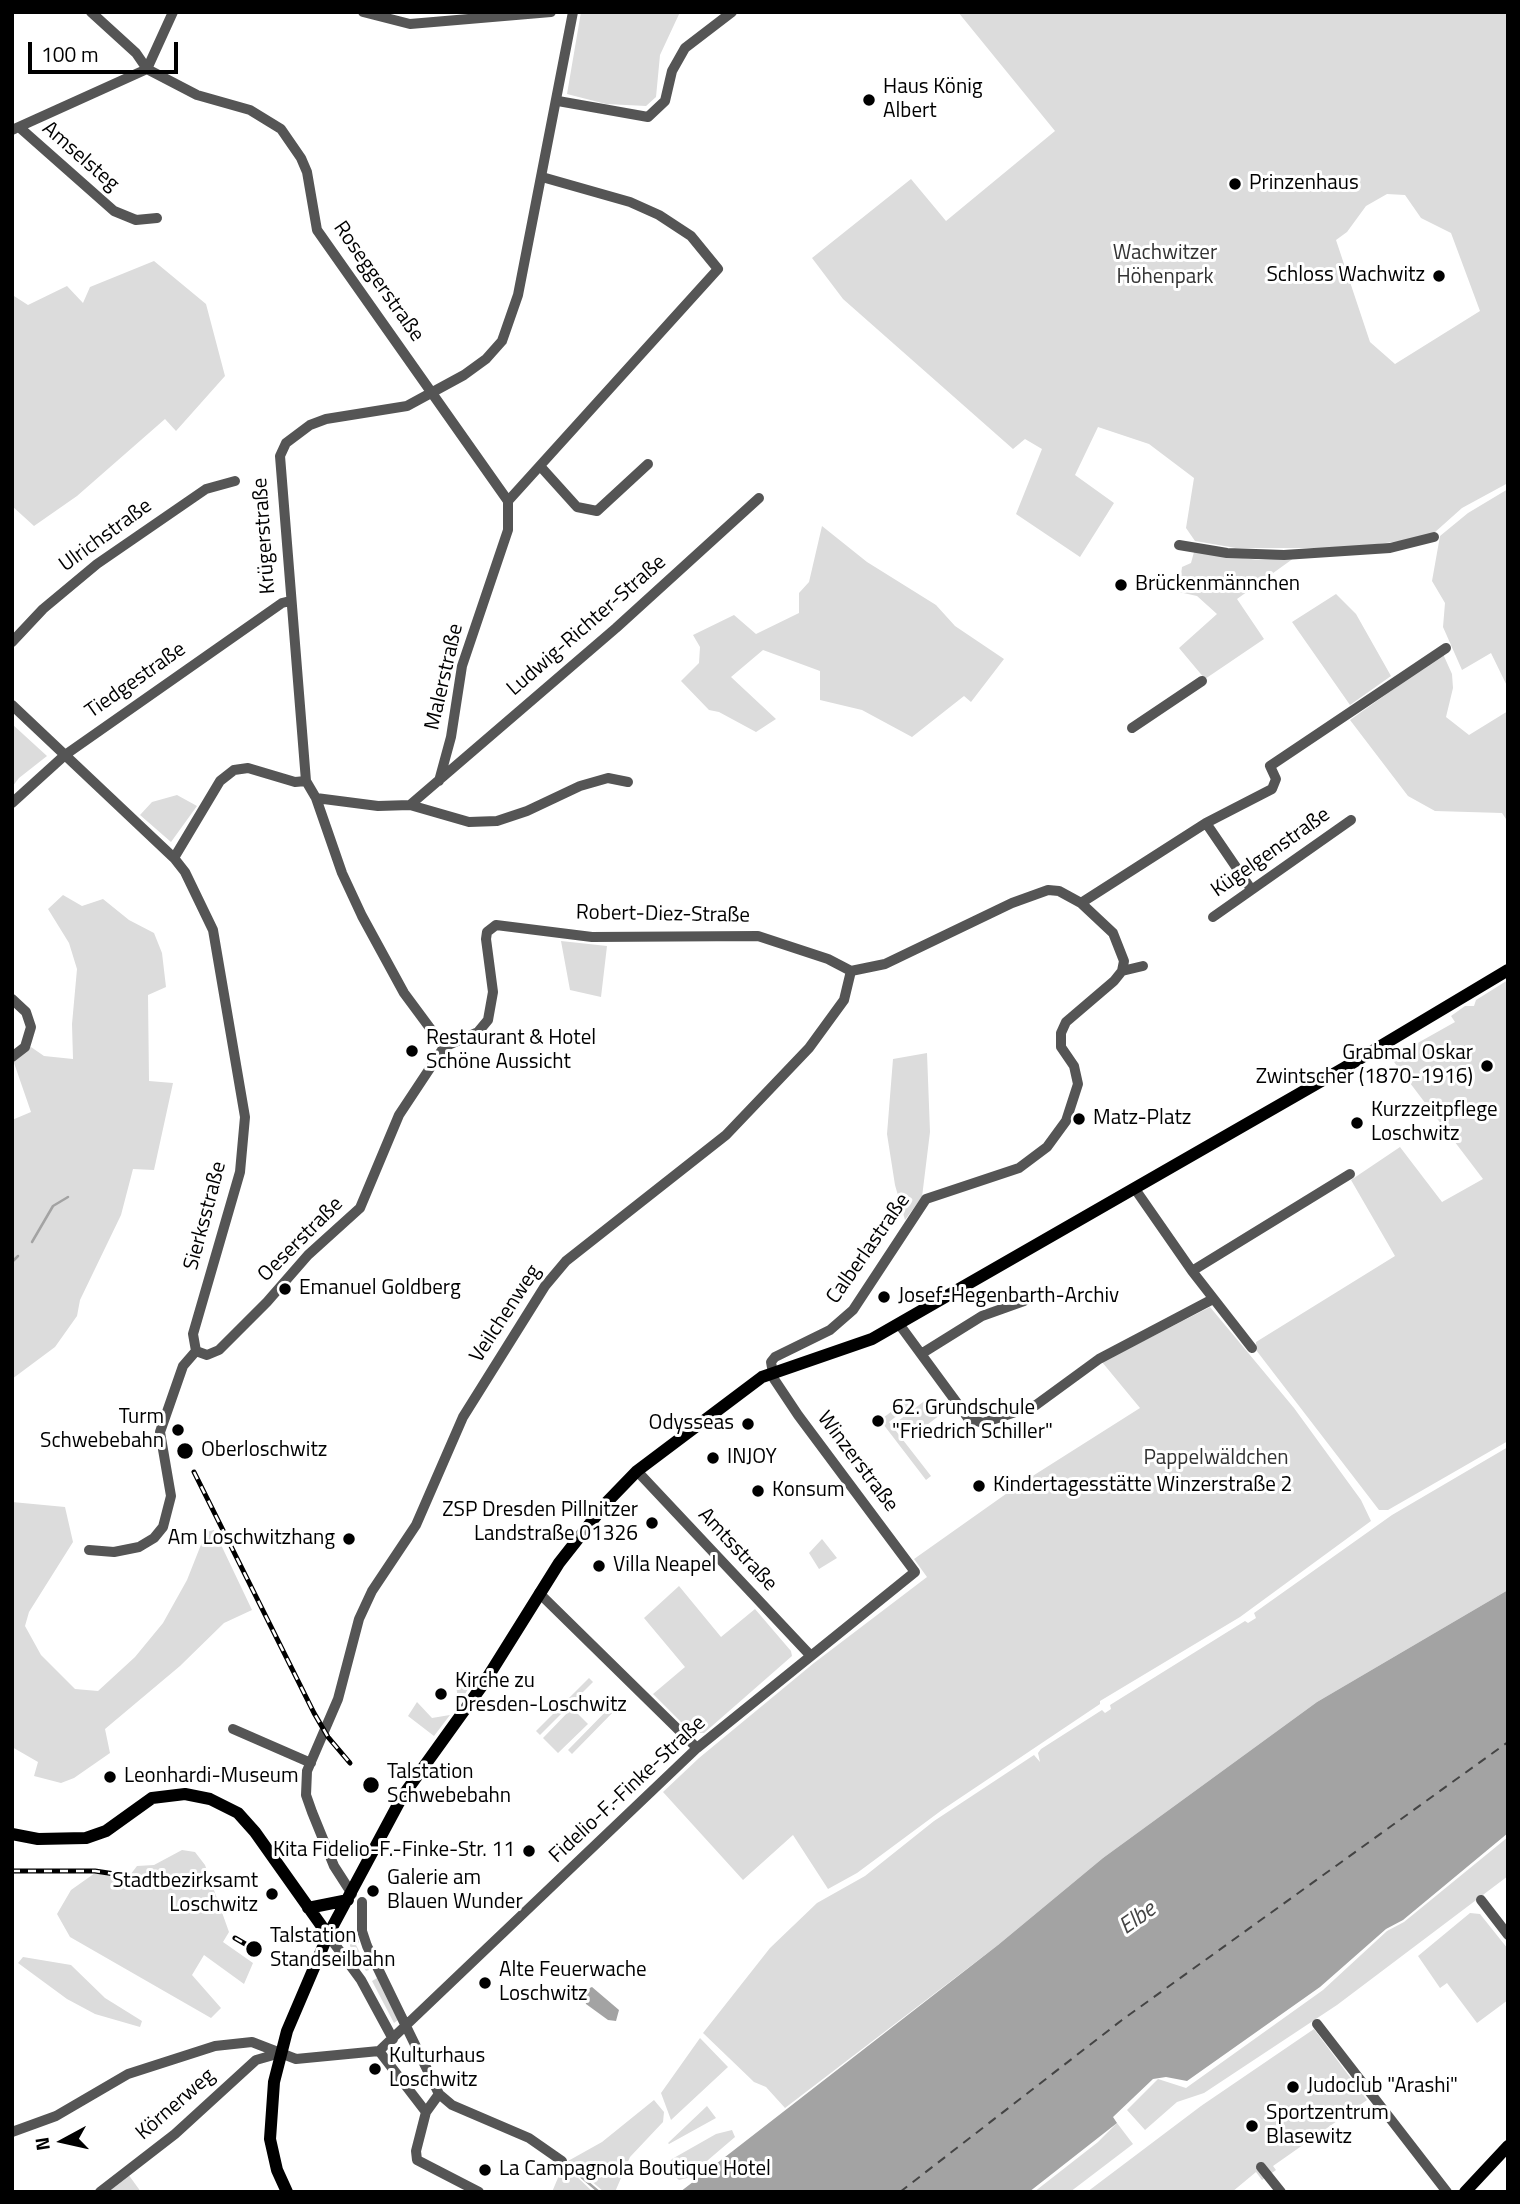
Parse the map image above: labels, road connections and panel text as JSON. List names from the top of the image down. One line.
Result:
{"streets":{"street":["Amselsteg","Roseggerstraße","Ulrichstraße","Krügerstraße","Ludwig-Richter-Straße","Malerstraße","Tiedgestraße","Kügelgenstraße","Robert-Diez-Straße","Sierksstraße","Oeserstraße","Calberlastraße","Veilchenweg","Winzerstraße","Amtsstraße","Fidelio-F.-Finke-Straße","Körnerweg"]},"crossings":[["Roseggerstraße","Krügerstraße"],["Roseggerstraße","Malerstraße"],["Krügerstraße","Tiedgestraße"],["Krügerstraße","Robert-Diez-Straße"],["Krügerstraße","Oeserstraße"],["Ludwig-Richter-Straße","Malerstraße"],["Tiedgestraße","Sierksstraße"],["Robert-Diez-Straße","Oeserstraße"],["Robert-Diez-Straße","Veilchenweg"],["Sierksstraße","Oeserstraße"],["Calberlastraße","Winzerstraße"],["Winzerstraße","Fidelio-F.-Finke-Straße"],["Amtsstraße","Fidelio-F.-Finke-Straße"]],"water":["Elbe"],"parks":["Wachwitzer Höhenpark","Pappelwäldchen"],"places":["Haus König Albert","Prinzenhaus","Schloss Wachwitz","Brückenmännchen","Restaurant & Hotel Schöne Aussicht","Grabmal Oskar Zwintscher (1870-1916)","Matz-Platz","Kurzzeitpflege Loschwitz","Emanuel Goldberg","Josef-Hegenbarth-Archiv","62. Grundschule \"Friedrich Schiller\"","Odysseas","Turm Schwebebahn","Oberloschwitz","INJOY","Kindertagesstätte Winzerstraße 2","Konsum","ZSP Dresden Pillnitzer Landstraße 01326","Am Loschwitzhang","Villa Neapel","Kirche zu Dresden-Loschwitz","Leonhardi-Museum","Talstation Schwebebahn","Kita Fidelio-F.-Finke-Str. 11","Galerie am Blauen Wunder","Stadtbezirksamt Loschwitz","Talstation Standseilbahn","Alte Feuerwache Loschwitz","Kulturhaus Loschwitz","Judoclub \"Arashi\"","Sportzentrum Blasewitz","La Campagnola Boutique Hotel"],"scale_bar":"100 m","north":"left"}
